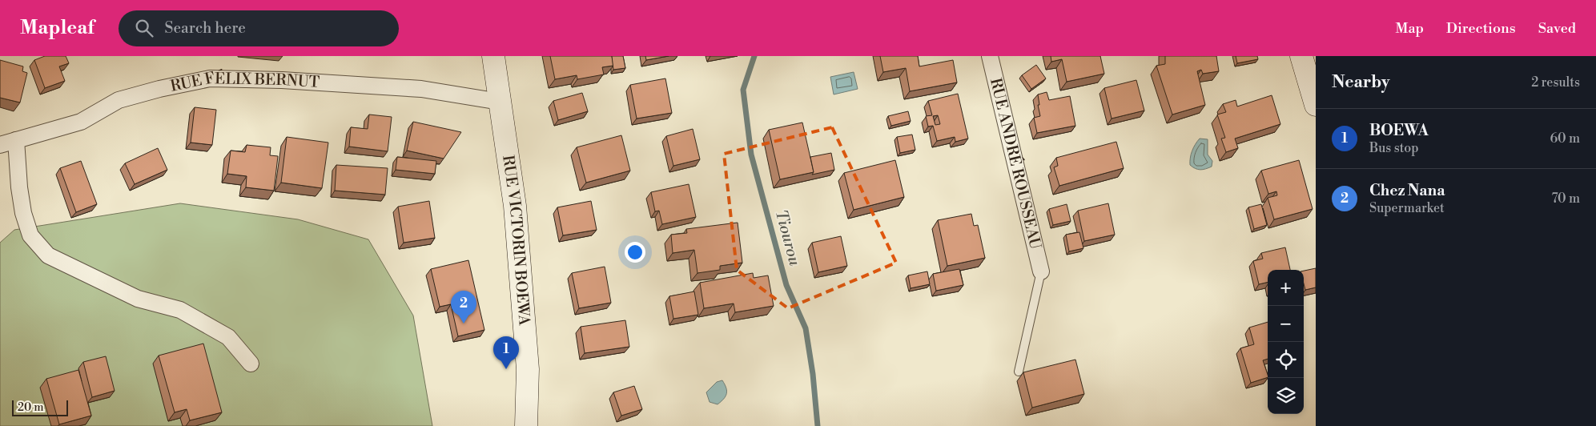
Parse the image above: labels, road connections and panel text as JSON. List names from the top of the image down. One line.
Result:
{"streets":{"street":["RUE FÉLIX BERNUT","RUE ANDRÉ ROUSSEAU","RUE VICTORIN BOEWA"]},"crossings":[["RUE FÉLIX BERNUT","RUE VICTORIN BOEWA"]],"water":["Tiourou"],"scale_bar":"20 m","page":{"header":"Mapleaf","search":"Search here","nav":["Map","Directions","Saved"],"heading":["Nearby","2 results"],"list":[{"mark":"1","name":"BOEWA","note":"Bus stop","value":"60 m"},{"mark":"2","name":"Chez Nana","note":"Supermarket","value":"70 m"}],"map_buttons":["+","−"],"pins":["2","1"],"scale":"20 m"}}
